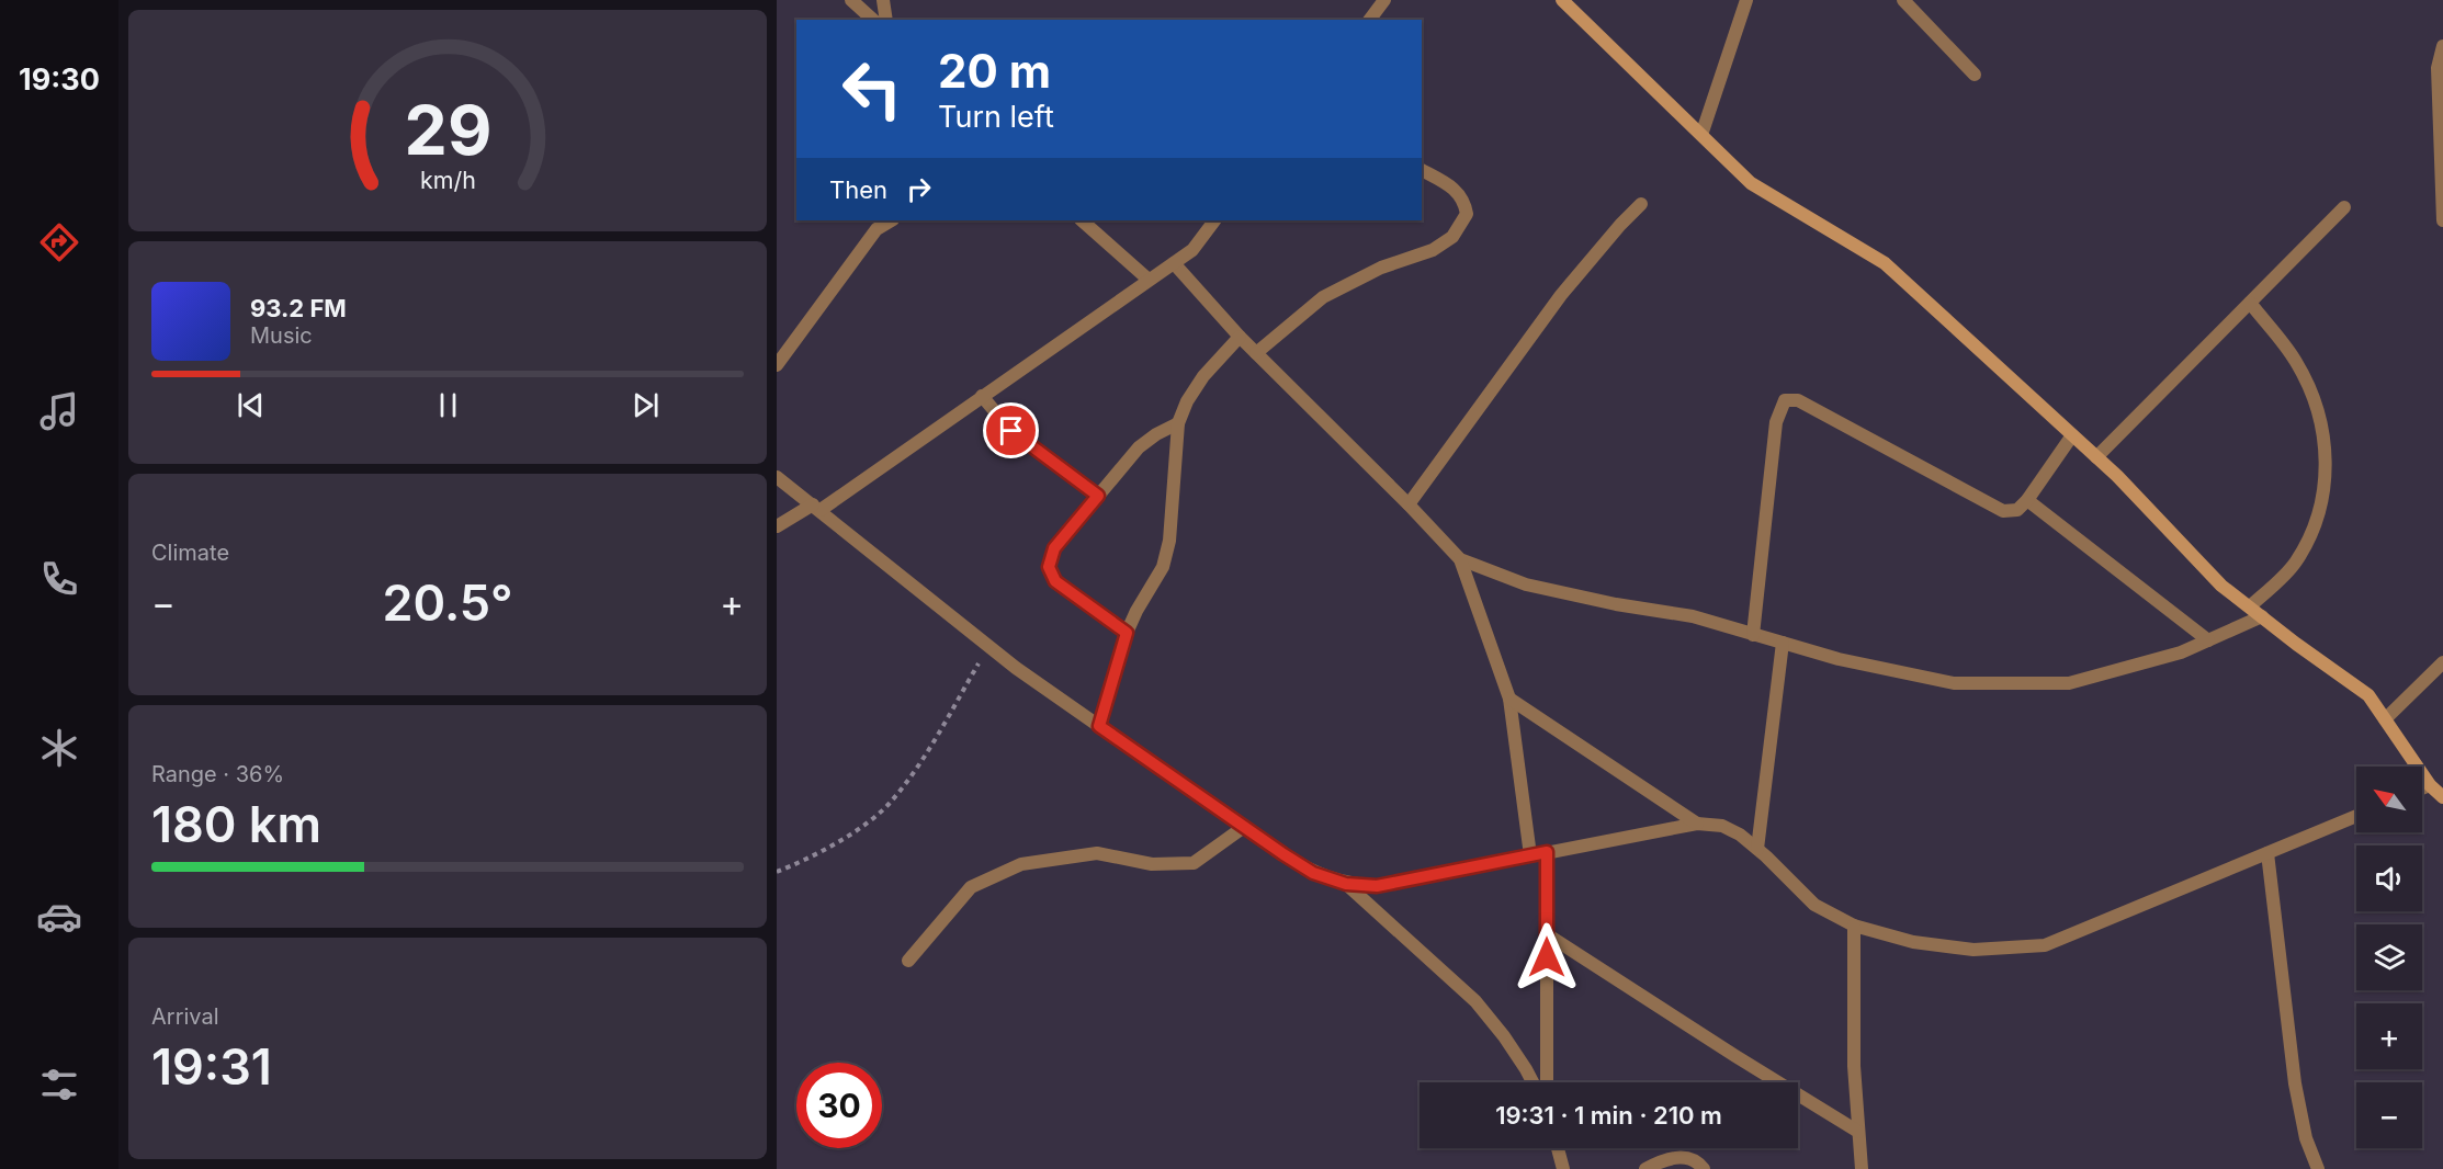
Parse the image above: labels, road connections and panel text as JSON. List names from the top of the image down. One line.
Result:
{"north":"top left","page":{"tabs":"19:30","turn":["20 m","Turn left"],"then":"Then","song":["93.2 FM","Music"],"tile":["Climate",["Range · 36%","180 km"],["Arrival","19:31"]],"heat":["−","20.5°","+"],"map_buttons":["+","−"],"limit":"30","trip":"19:31 · 1 min · 210 m","gauge":["29","km/h"]}}
